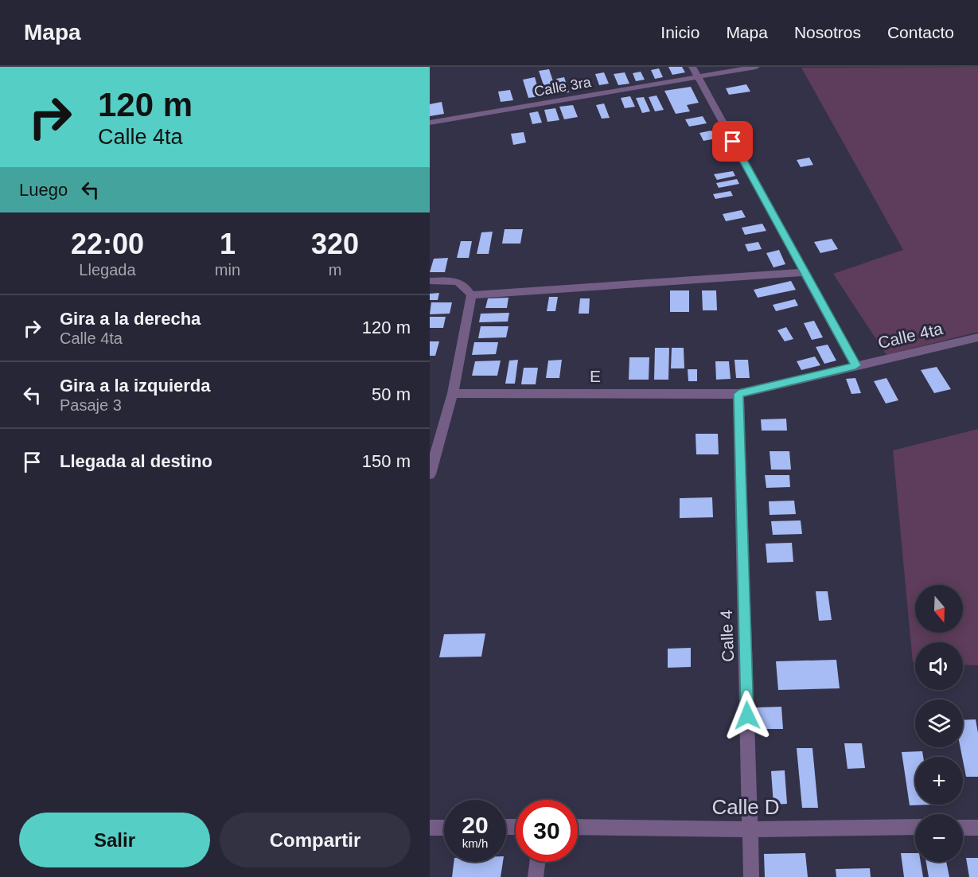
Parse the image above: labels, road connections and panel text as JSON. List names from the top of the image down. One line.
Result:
{"streets":{"street":["Calle 3ra","Calle 4ta","E","Calle 4","Calle D"]},"crossings":[["Calle 4ta","E"],["Calle 4ta","Calle 4"],["E","Calle 4"],["Calle 4","Calle D"]],"north":"bottom","page":{"header":"Mapa","nav":["Inicio","Mapa","Nosotros","Contacto"],"turn":["120 m","Calle 4ta"],"then":"Luego","eta":["22:00","Llegada","1","min","320","m"],"list":[{"name":"Gira a la derecha","note":"Calle 4ta","value":"120 m"},{"name":"Gira a la izquierda","note":"Pasaje 3","value":"50 m"},{"name":"Llegada al destino","value":"150 m"}],"map_buttons":["+","−"],"speed":"20 km/h","limit":"30","buttons":["Salir","Compartir"]}}
